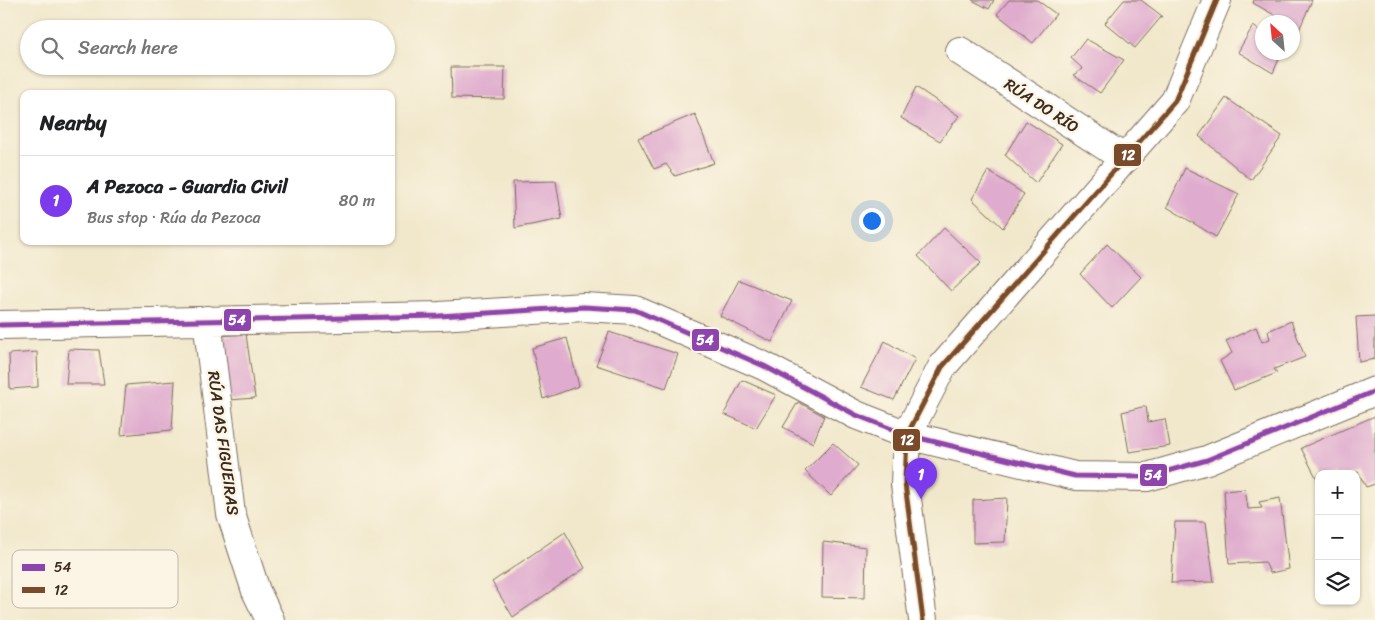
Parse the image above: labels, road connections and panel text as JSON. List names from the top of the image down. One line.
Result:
{"streets":{"street":["RÚA DO RÍO","RÚA DAS FIGUEIRAS"]},"lines":["transit line 12","transit line 54"],"legend":["54","12"],"north":"top left","page":{"search":"Search here","heading":"Nearby","list":[{"mark":"1","name":"A Pezoca - Guardia Civil","note":"Bus stop · Rúa da Pezoca","value":"80 m"}],"pins":"1","map_buttons":["+","−"]}}
